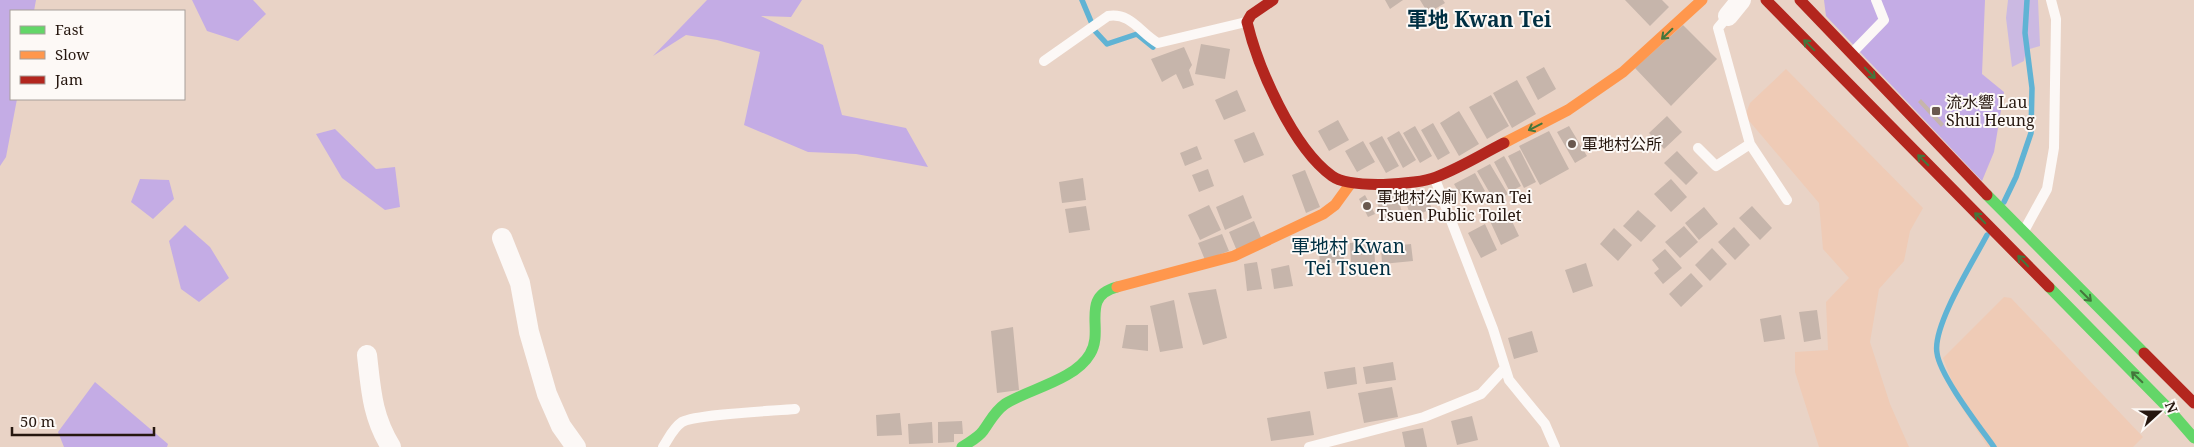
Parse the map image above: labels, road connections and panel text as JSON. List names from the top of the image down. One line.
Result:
{"districts":["軍地 Kwan Tei","軍地村 Kwan Tei Tsuen"],"places":{"transit":["流水響 Lau Shui Heung"],"other":["軍地村公所","軍地村公廁 Kwan Tei Tsuen Public Toilet"]},"legend":["Fast","Slow","Jam"],"scale_bar":"50 m","north":"right"}
